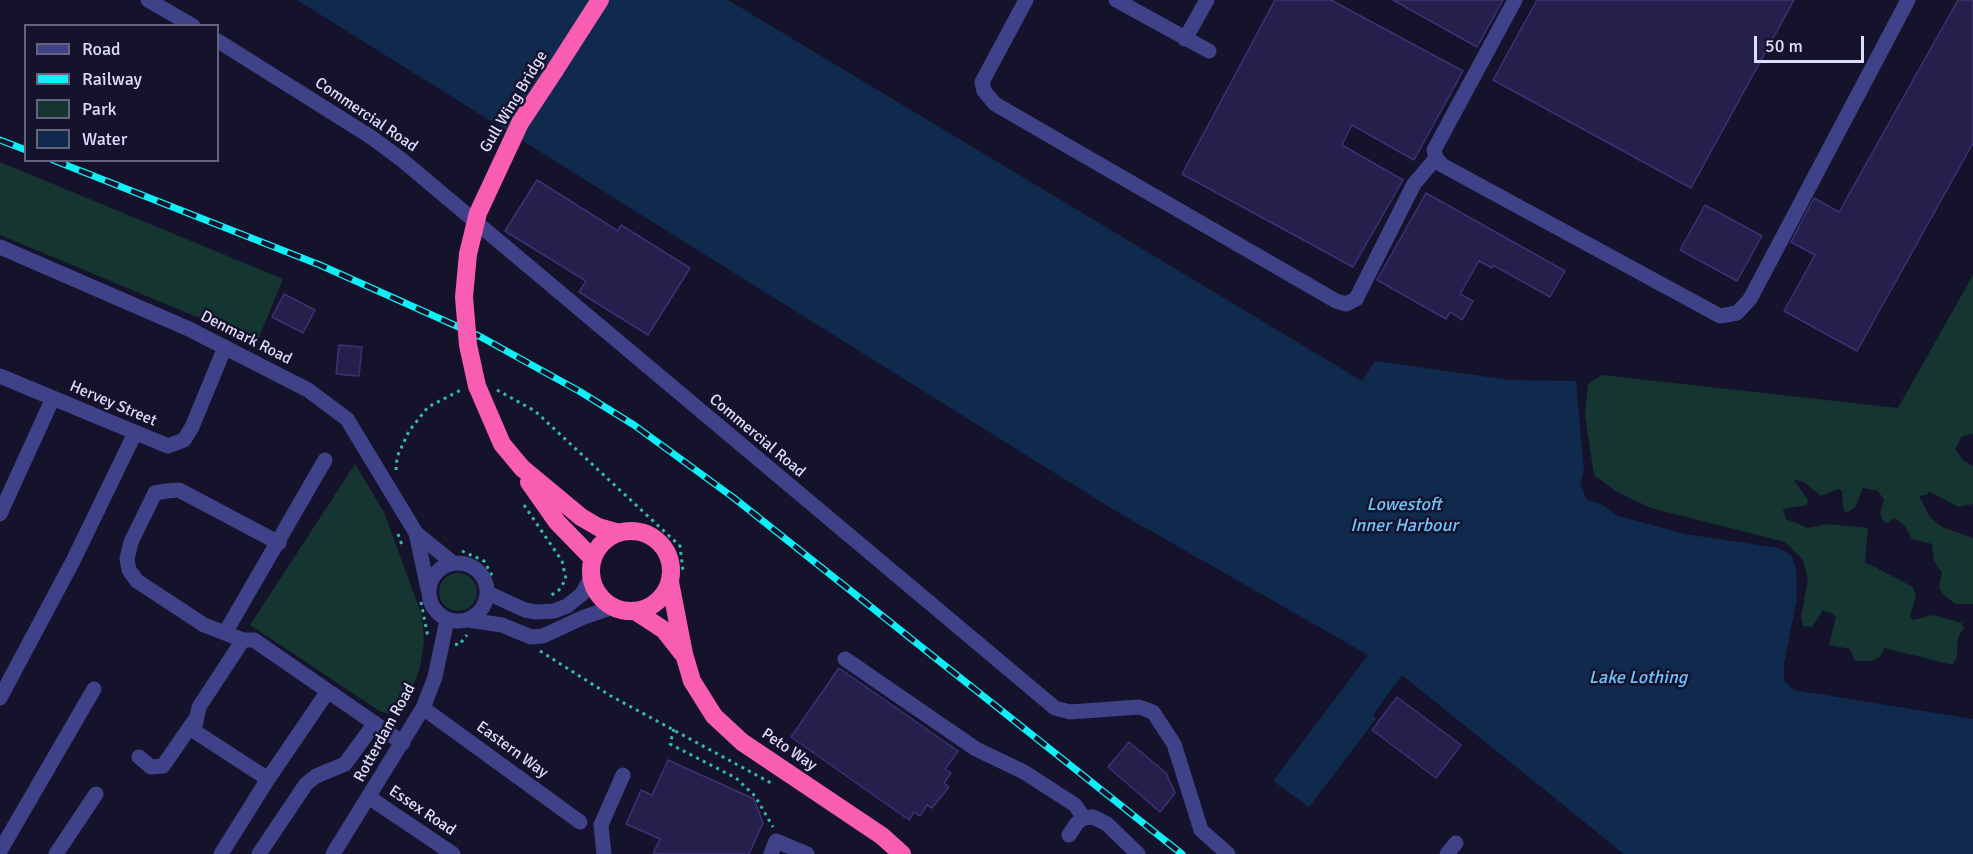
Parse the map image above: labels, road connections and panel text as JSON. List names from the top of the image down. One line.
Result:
{"streets":{"highway":["Gull Wing Bridge","Peto Way"],"street":["Commercial Road","Denmark Road","Hervey Street","Rotterdam Road","Eastern Way","Essex Road"]},"crossings":[["Denmark Road","Hervey Street"],["Denmark Road","Rotterdam Road"],["Rotterdam Road","Eastern Way"],["Rotterdam Road","Essex Road"]],"water":["Lowestoft Inner Harbour","Lake Lothing"],"legend":["Road","Railway","Park","Water"],"scale_bar":"50 m"}
